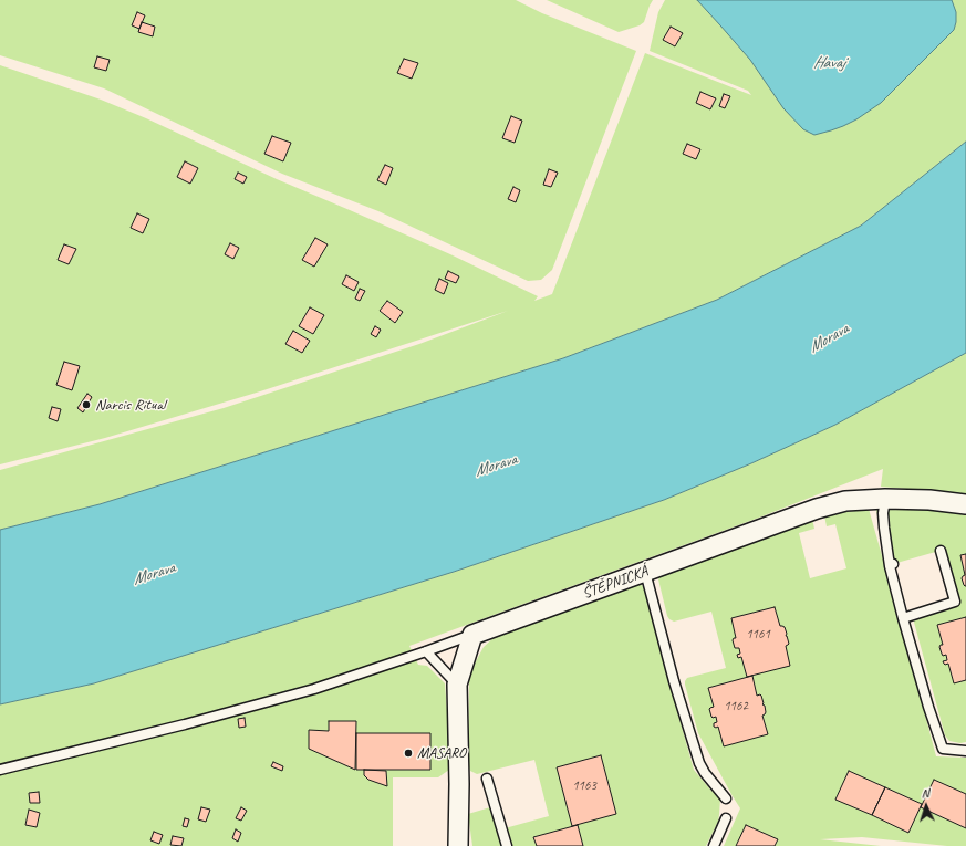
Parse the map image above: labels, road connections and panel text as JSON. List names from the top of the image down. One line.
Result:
{"streets":{"street":["ŠTĚPNICKÁ"]},"water":["Havaj","Morava"],"places":["Narcis Ritual","MASARO"],"house_numbers":["1161","1162","1163"],"north":"top"}
